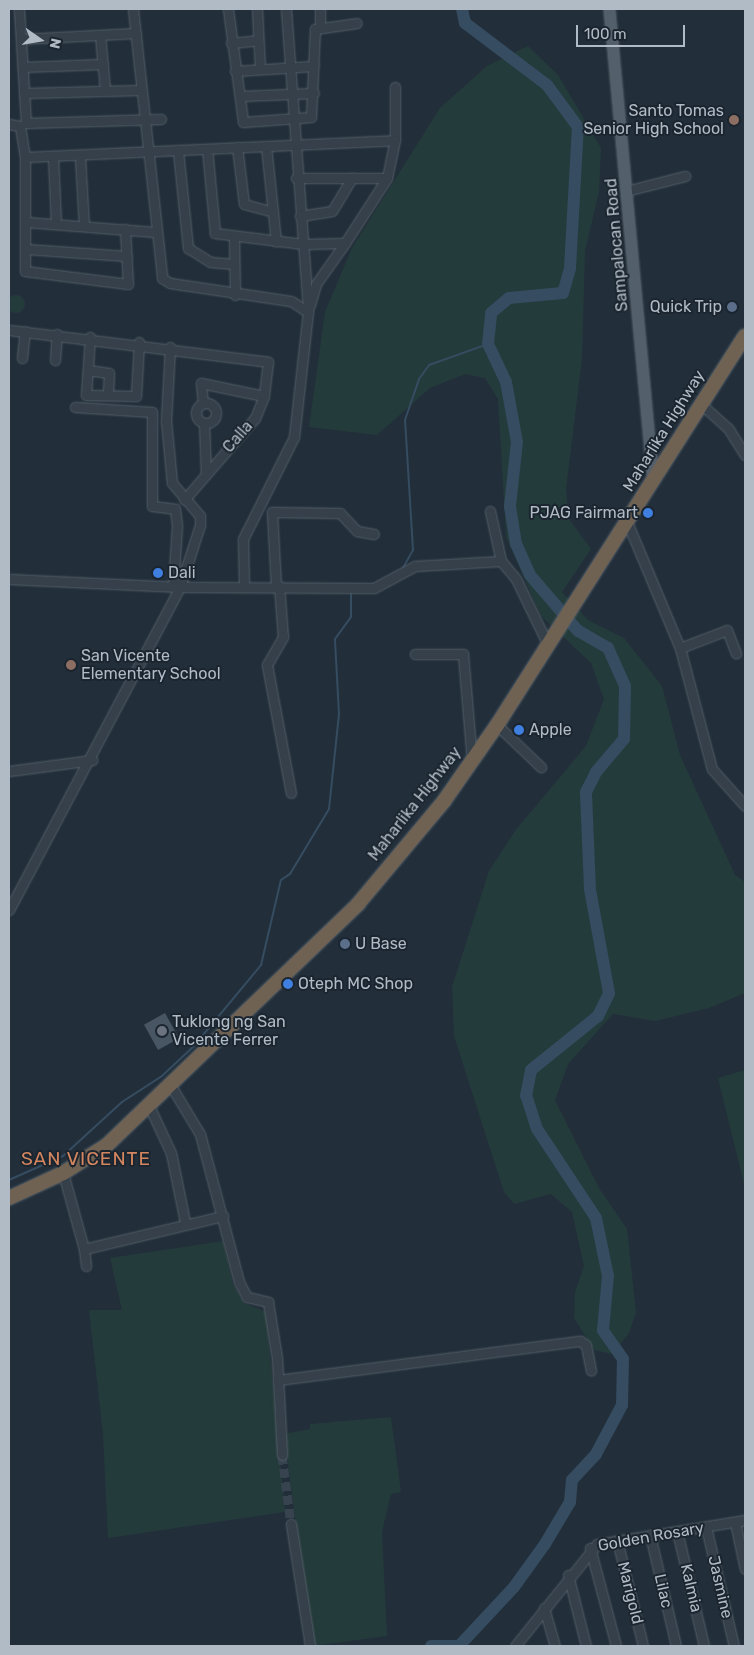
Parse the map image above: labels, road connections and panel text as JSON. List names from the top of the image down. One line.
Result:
{"streets":{"highway":["Maharlika Highway"],"main road":["Sampalocan Road"],"street":["Calla","Golden Rosary","Jasmine","Kalmia","Lilac","Marigold"]},"crossings":[["Sampalocan Road","Maharlika Highway"],["Golden Rosary","Jasmine"],["Golden Rosary","Kalmia"],["Golden Rosary","Lilac"],["Golden Rosary","Marigold"]],"districts":["SAN VICENTE"],"places":["Santo Tomas Senior High School","Quick Trip","PJAG Fairmart","Dali","San Vicente Elementary School","Apple","U Base","Oteph MC Shop","Tuklong ng San Vicente Ferrer"],"scale_bar":"100 m","north":"right"}
